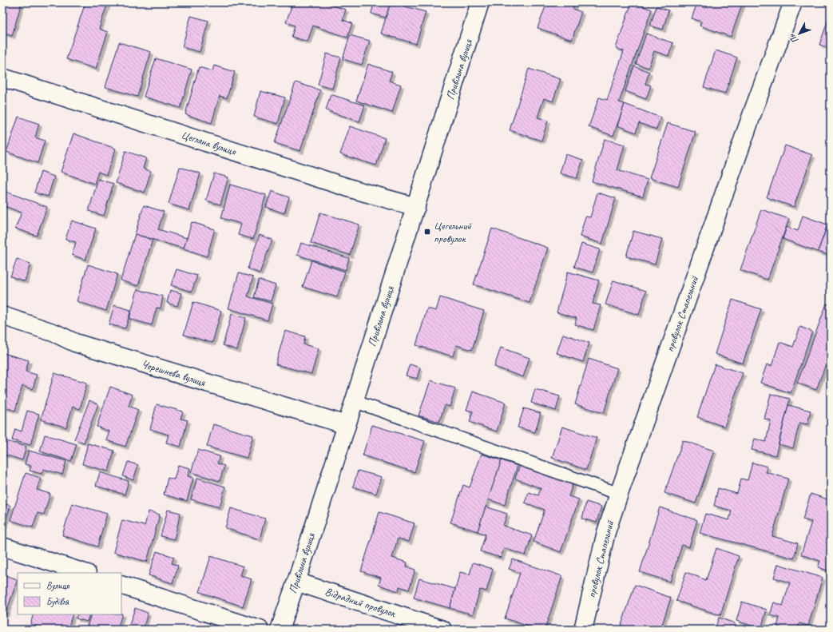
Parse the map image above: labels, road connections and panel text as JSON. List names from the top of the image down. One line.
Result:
{"streets":{"street":["Привільна вулиця","Цегляна вулиця","провулок Стапельний","Черешнева вулиця","Відрадний провулок"]},"crossings":[["Привільна вулиця","Цегляна вулиця"],["Привільна вулиця","Черешнева вулиця"],["Привільна вулиця","Відрадний провулок"]],"places":{"transit":["Цегельний провулок"]},"legend":["Вулиця","Будівля"],"north":"bottom left"}
